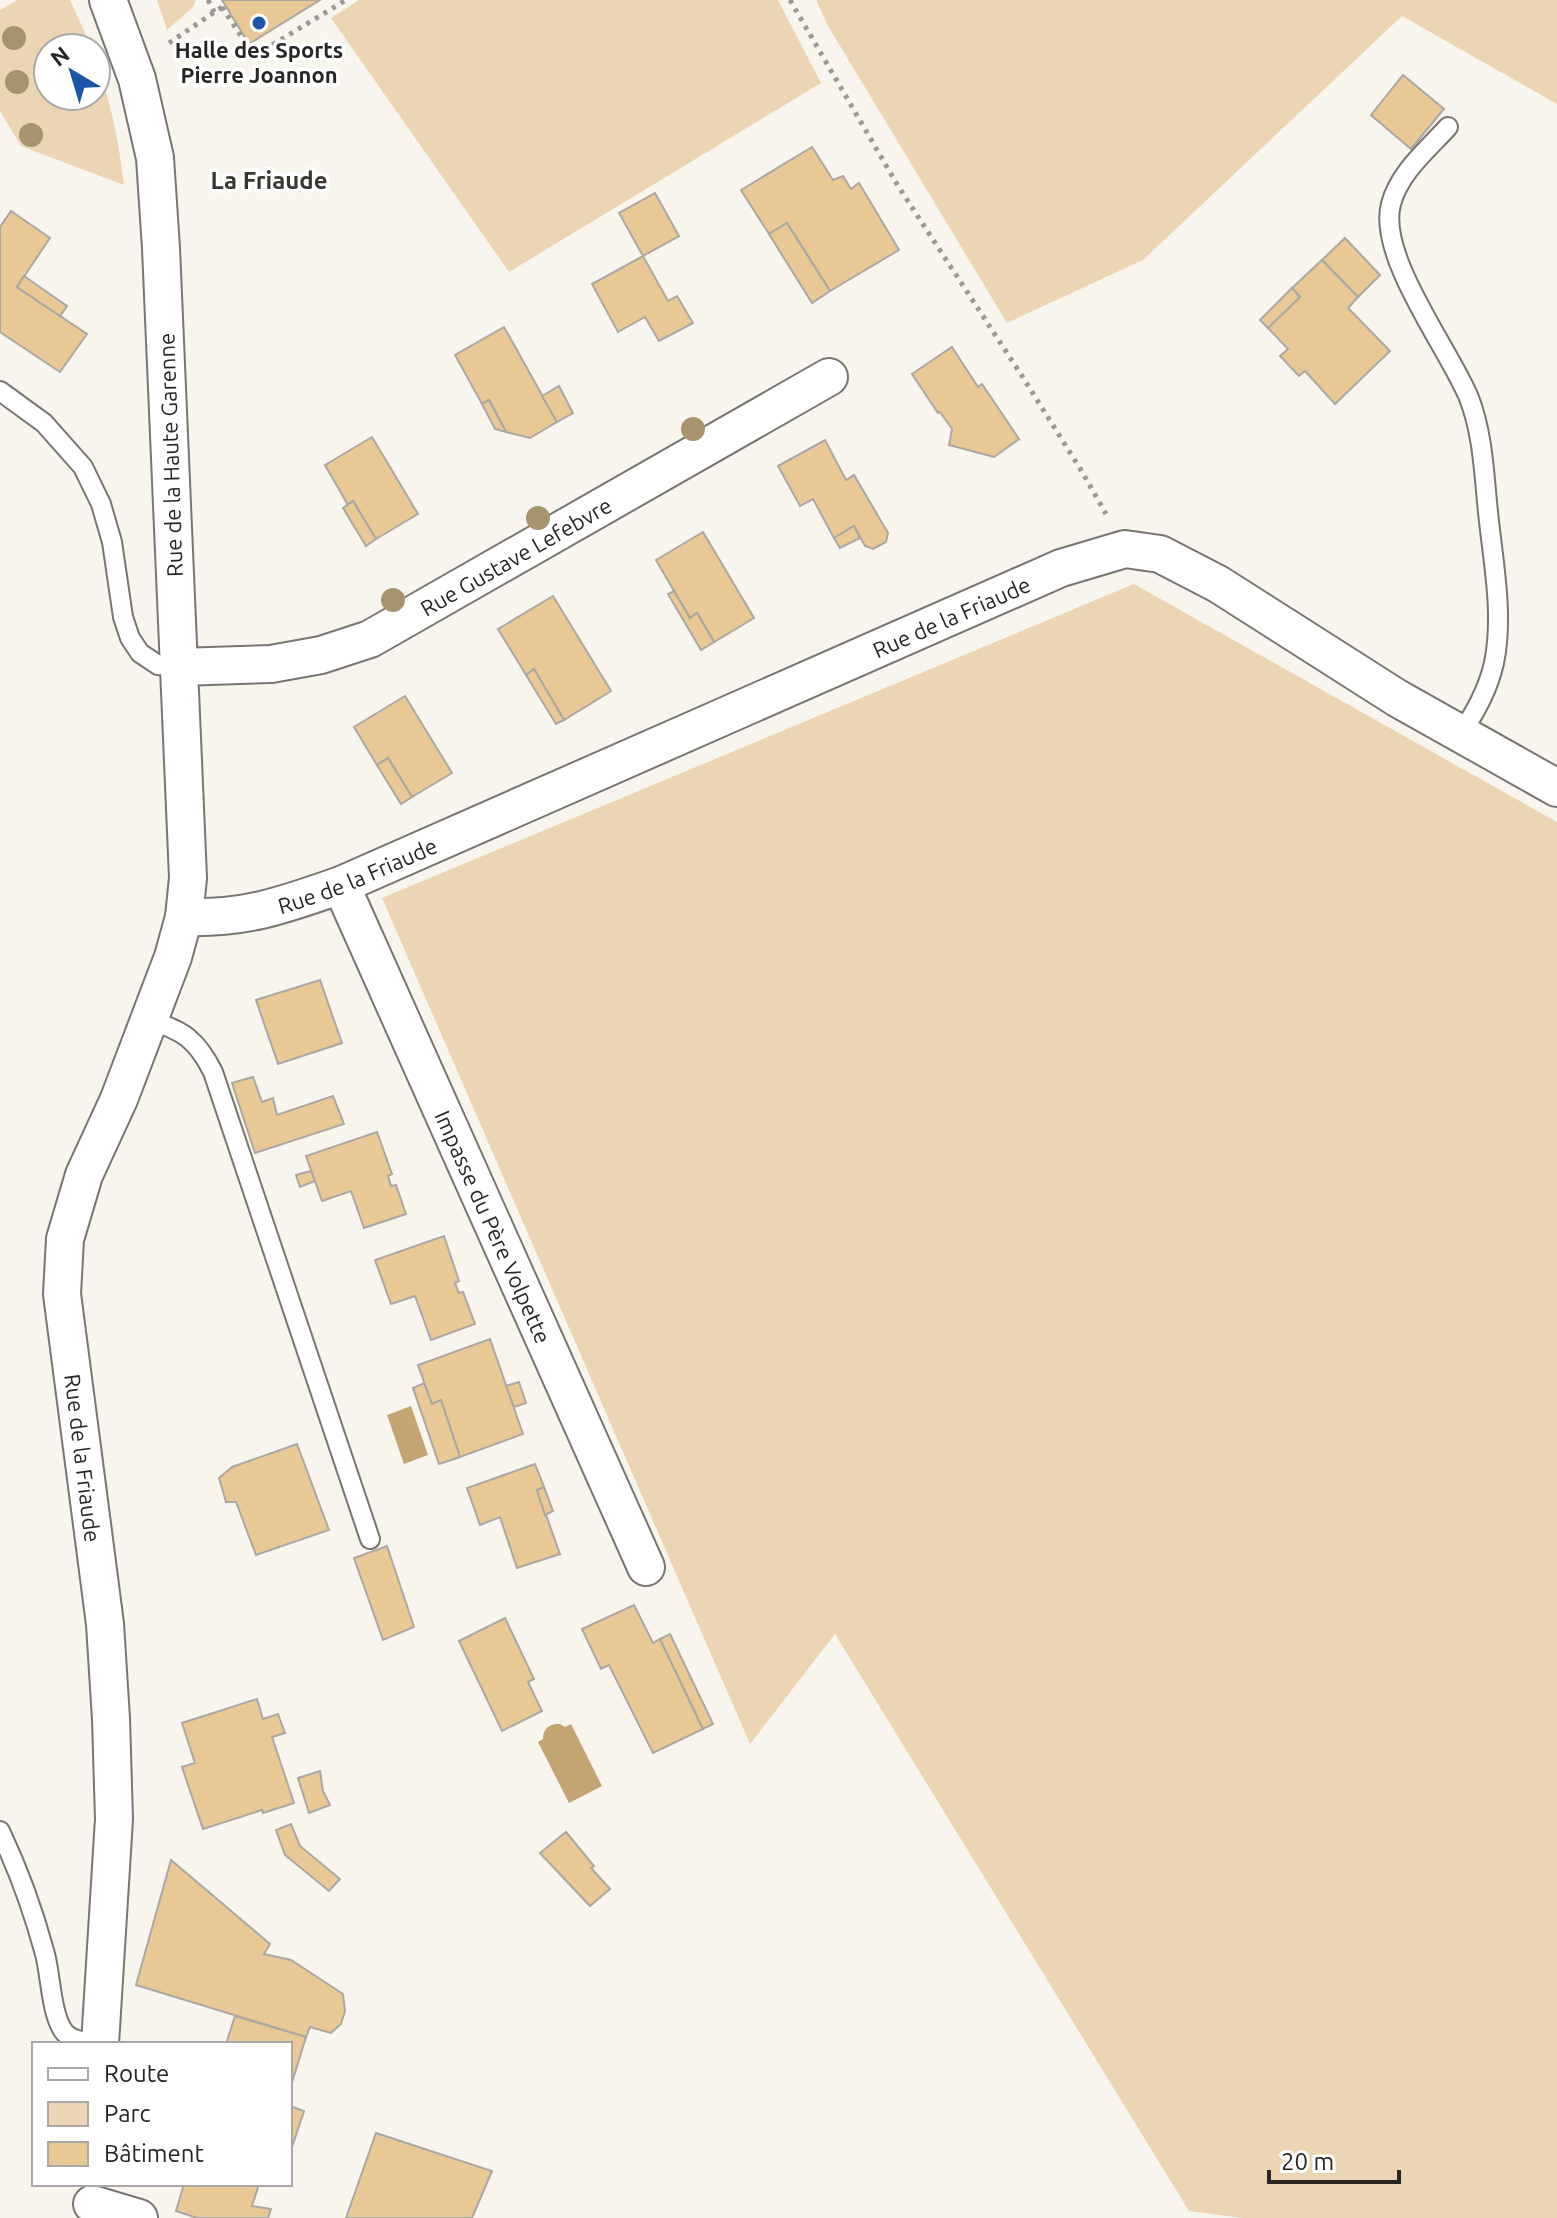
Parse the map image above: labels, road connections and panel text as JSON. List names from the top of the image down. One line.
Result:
{"streets":{"street":["Rue de la Haute Garenne","Rue Gustave Lefebvre","Rue de la Friaude","Impasse du Père Volpette"]},"crossings":[["Rue de la Haute Garenne","Rue Gustave Lefebvre"],["Rue de la Haute Garenne","Rue de la Friaude"],["Rue de la Friaude","Impasse du Père Volpette"]],"districts":["La Friaude"],"places":["Halle des Sports Pierre Joannon"],"legend":["Route","Parc","Bâtiment"],"scale_bar":"20 m","north":"top left"}
